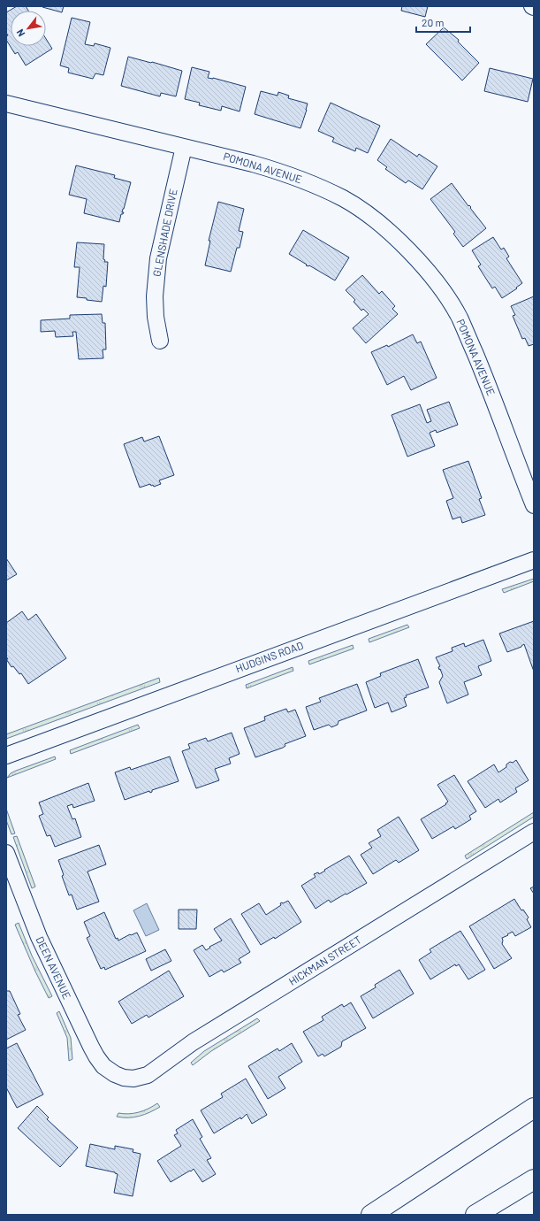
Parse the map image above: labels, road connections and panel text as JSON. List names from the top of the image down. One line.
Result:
{"streets":{"street":["POMONA AVENUE","GLENSHADE DRIVE","HUDGINS ROAD","HICKMAN STREET","DEEN AVENUE"]},"crossings":[["POMONA AVENUE","GLENSHADE DRIVE"],["HICKMAN STREET","DEEN AVENUE"]],"scale_bar":"20 m","north":"bottom left"}
